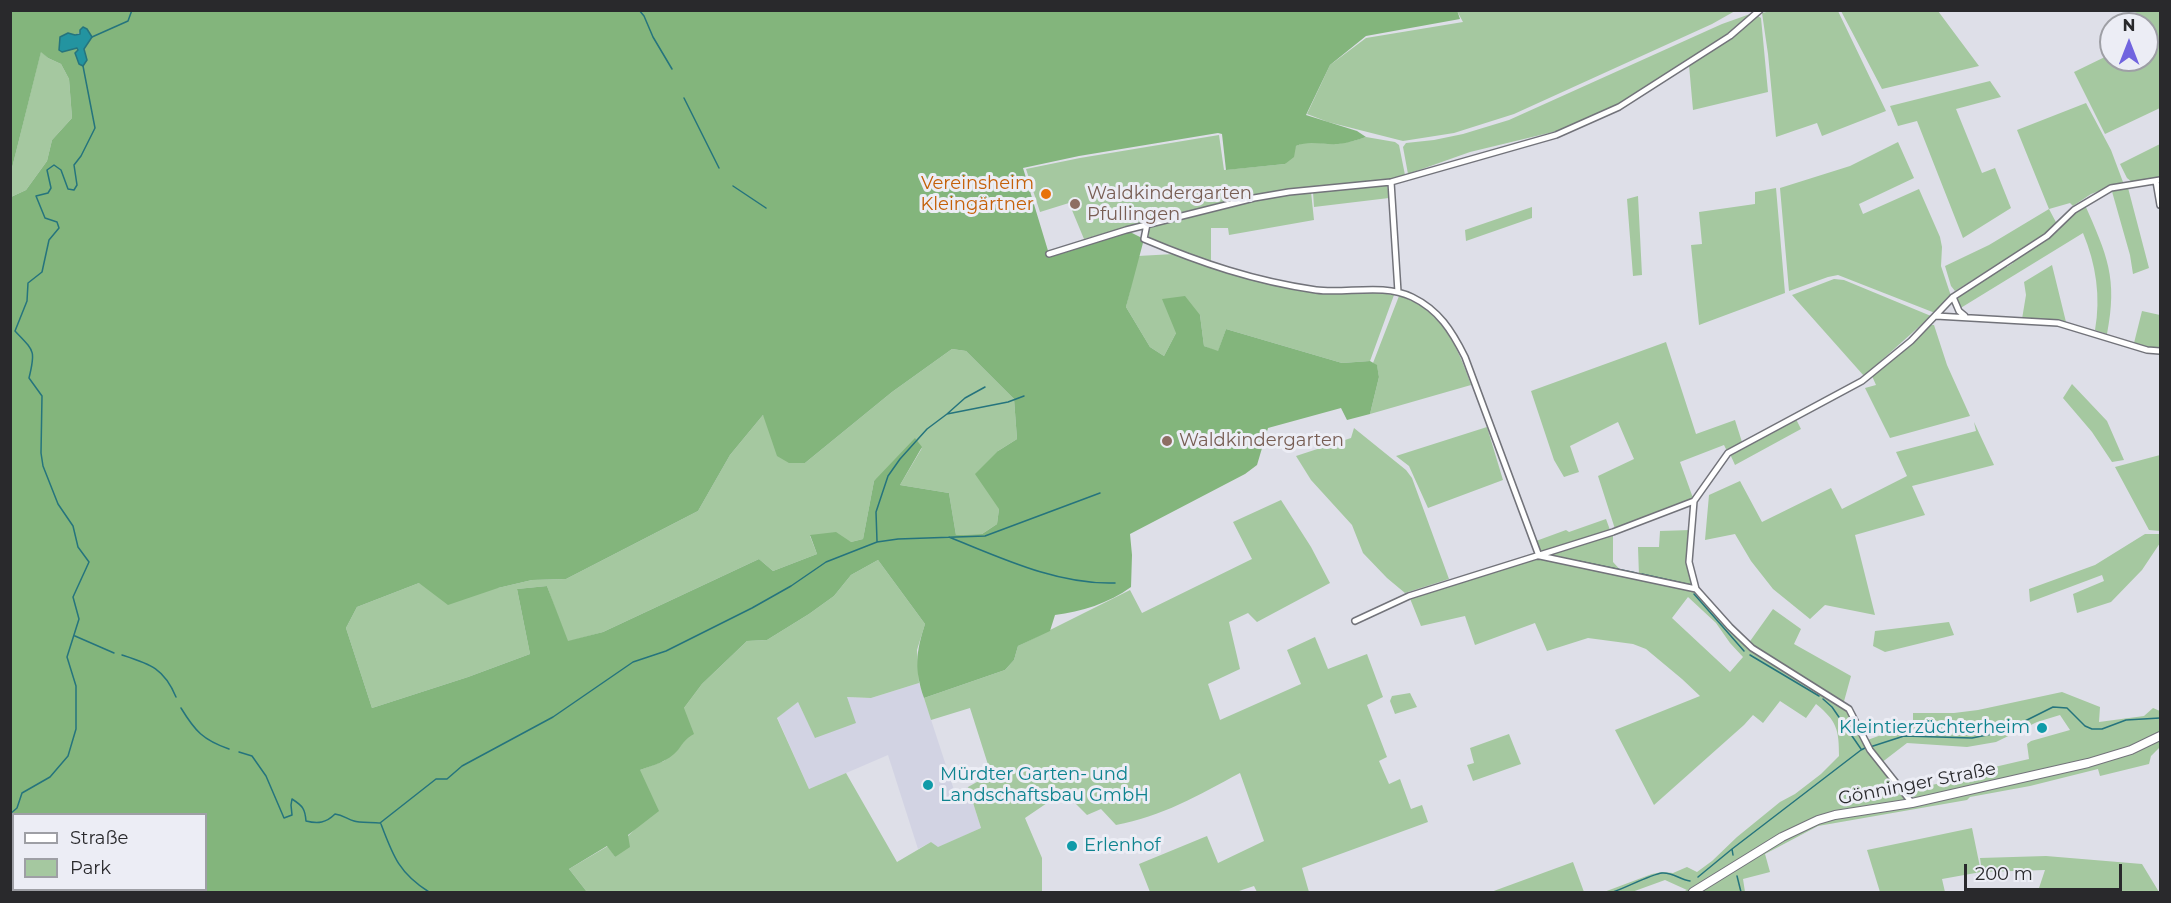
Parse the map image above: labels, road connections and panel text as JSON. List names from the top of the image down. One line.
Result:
{"streets":{"street":["Gönninger Straße"]},"places":["Vereinsheim Kleingärtner","Waldkindergarten Pfullingen","Waldkindergarten","Kleintierzüchterheim","Mürdter Garten- und Landschaftsbau GmbH","Erlenhof"],"legend":["Straße","Park"],"scale_bar":"200 m","north":"top"}
